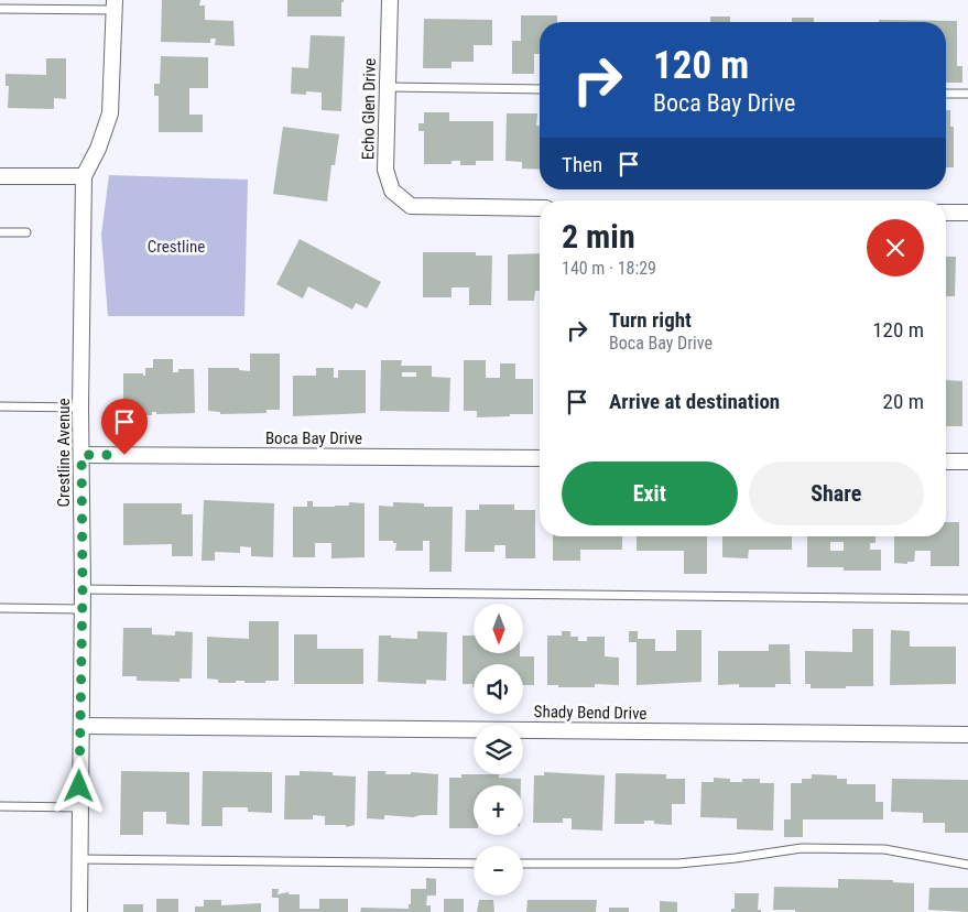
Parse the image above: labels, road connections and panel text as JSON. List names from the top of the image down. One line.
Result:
{"streets":{"street":["Echo Glen Drive","Boca Bay Drive","Crestline Avenue","Shady Bend Drive"]},"crossings":[["Boca Bay Drive","Crestline Avenue"],["Crestline Avenue","Shady Bend Drive"]],"parks":["Crestline"],"north":"bottom","page":{"turn":["120 m","Boca Bay Drive"],"then":"Then","heading":["2 min","140 m · 18:29"],"list":[{"name":"Turn right","note":"Boca Bay Drive","value":"120 m"},{"name":"Arrive at destination","value":"20 m"}],"buttons":["Exit","Share"],"map_buttons":["+","−"]}}
